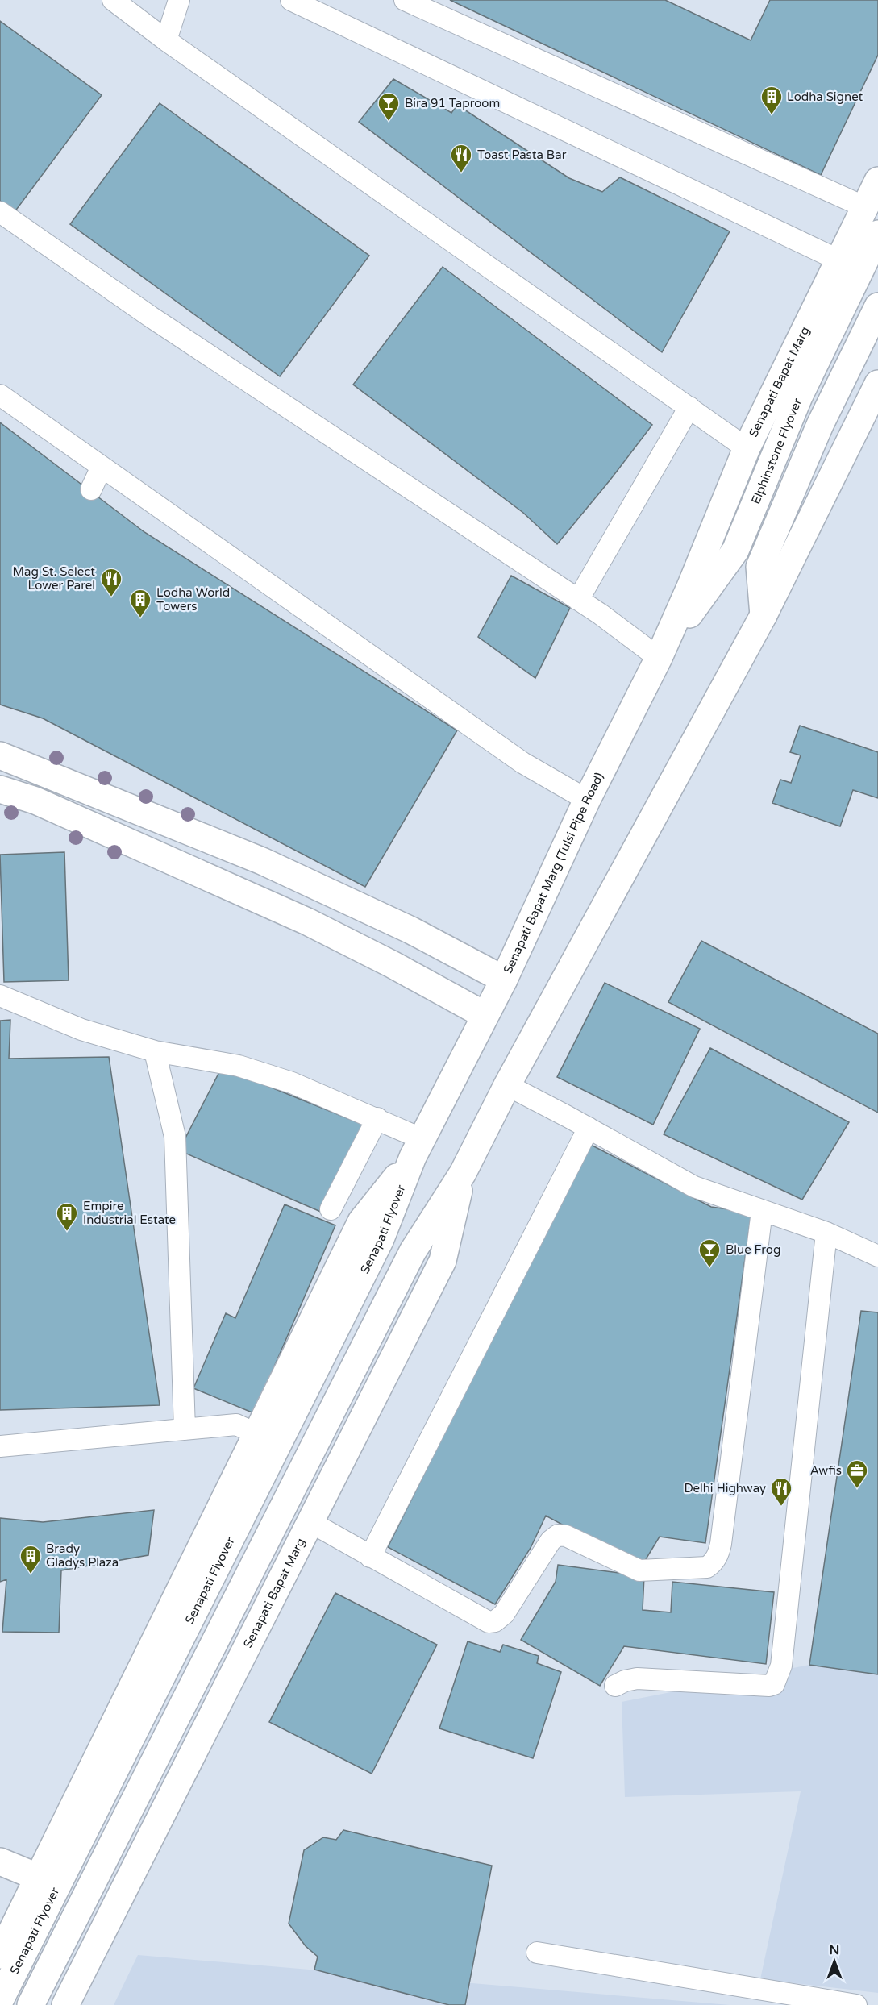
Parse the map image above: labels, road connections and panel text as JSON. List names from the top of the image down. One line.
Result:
{"streets":{"main road":["Senapati Bapat Marg","Elphinstone Flyover","Senapati Bapat Marg (Tulsi Pipe Road)","Senapati Flyover"]},"crossings":[["Senapati Bapat Marg","Senapati Bapat Marg (Tulsi Pipe Road)"],["Elphinstone Flyover","Senapati Bapat Marg (Tulsi Pipe Road)"],["Senapati Bapat Marg (Tulsi Pipe Road)","Senapati Flyover"]],"places":{"building":["Lodha Signet","Lodha World Towers","Empire Industrial Estate","Brady Gladys Plaza"],"bar":["Bira 91 Taproom","Blue Frog"],"restaurant":["Toast Pasta Bar","Mag St. Select Lower Parel","Delhi Highway"],"office":["Awfis"]},"north":"top"}
